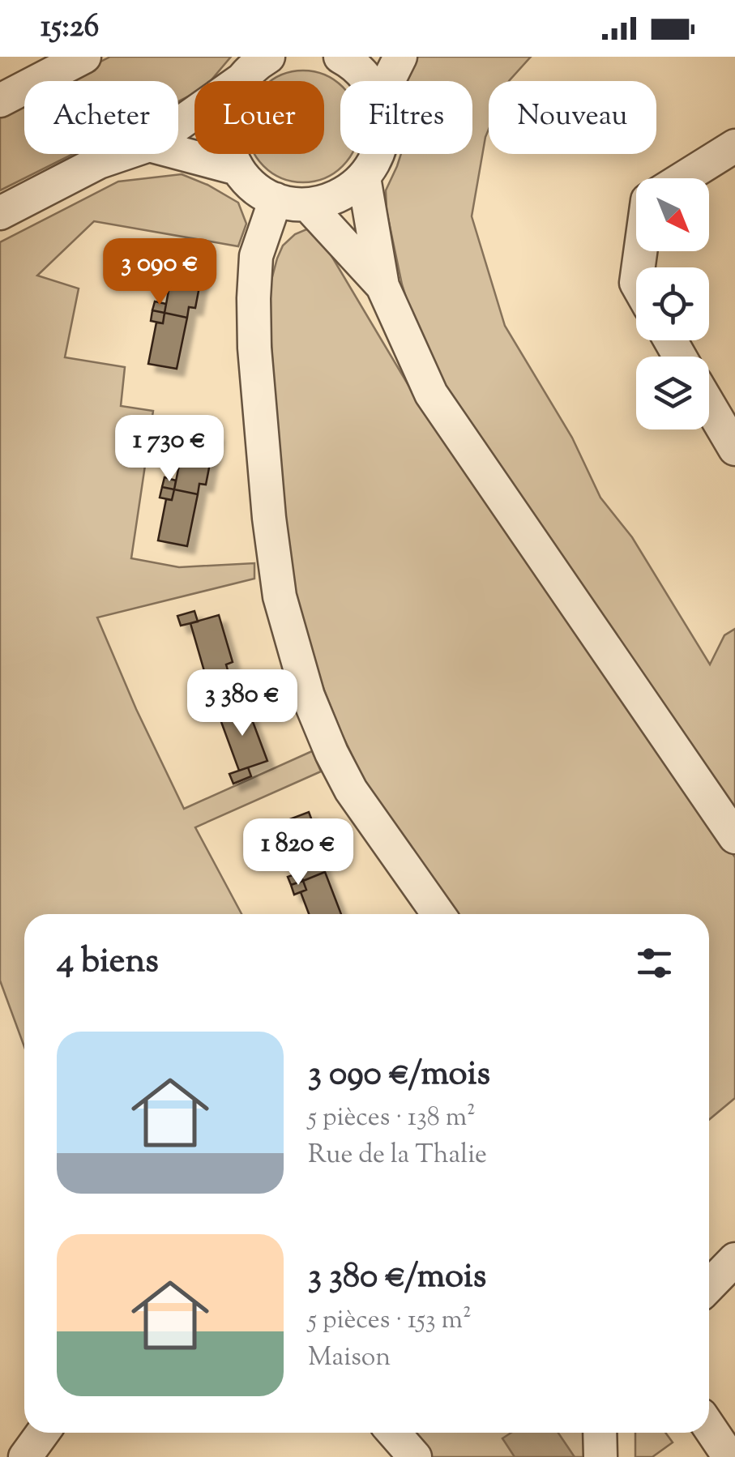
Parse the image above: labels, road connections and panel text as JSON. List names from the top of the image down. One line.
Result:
{"north":"bottom right","page":{"status":"15:26","chip":["Acheter","Louer","Filtres","Nouveau"],"price":["3 090 €","1 730 €","3 380 €","1 820 €"],"heading":"4 biens","list":[{"name":"3 090 €/mois","note":"5 pièces · 138 m² · Rue de la Thalie"},{"name":"3 380 €/mois","note":"5 pièces · 153 m² · Maison"}]}}
